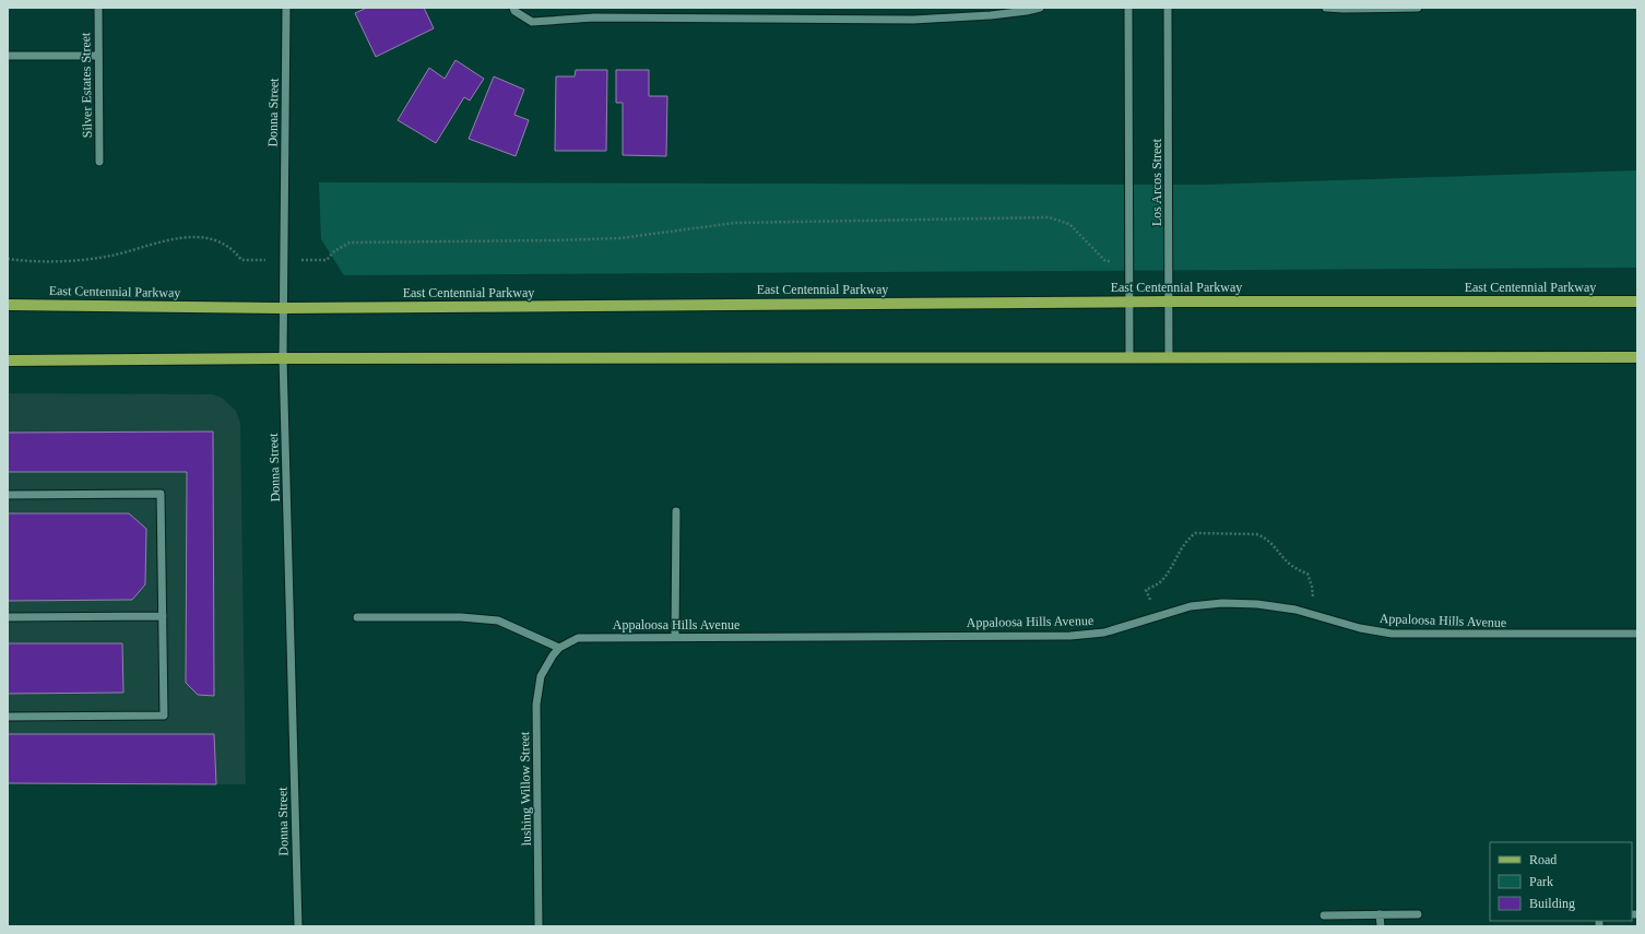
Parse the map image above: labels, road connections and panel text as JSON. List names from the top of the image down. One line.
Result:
{"streets":{"main road":["East Centennial Parkway"],"street":["Silver Estates Street","Donna Street","Los Arcos Street","Appaloosa Hills Avenue","lushing Willow Street"]},"crossings":[["Donna Street","East Centennial Parkway"],["Los Arcos Street","East Centennial Parkway"],["Appaloosa Hills Avenue","lushing Willow Street"]],"legend":["Road","Park","Building"]}
